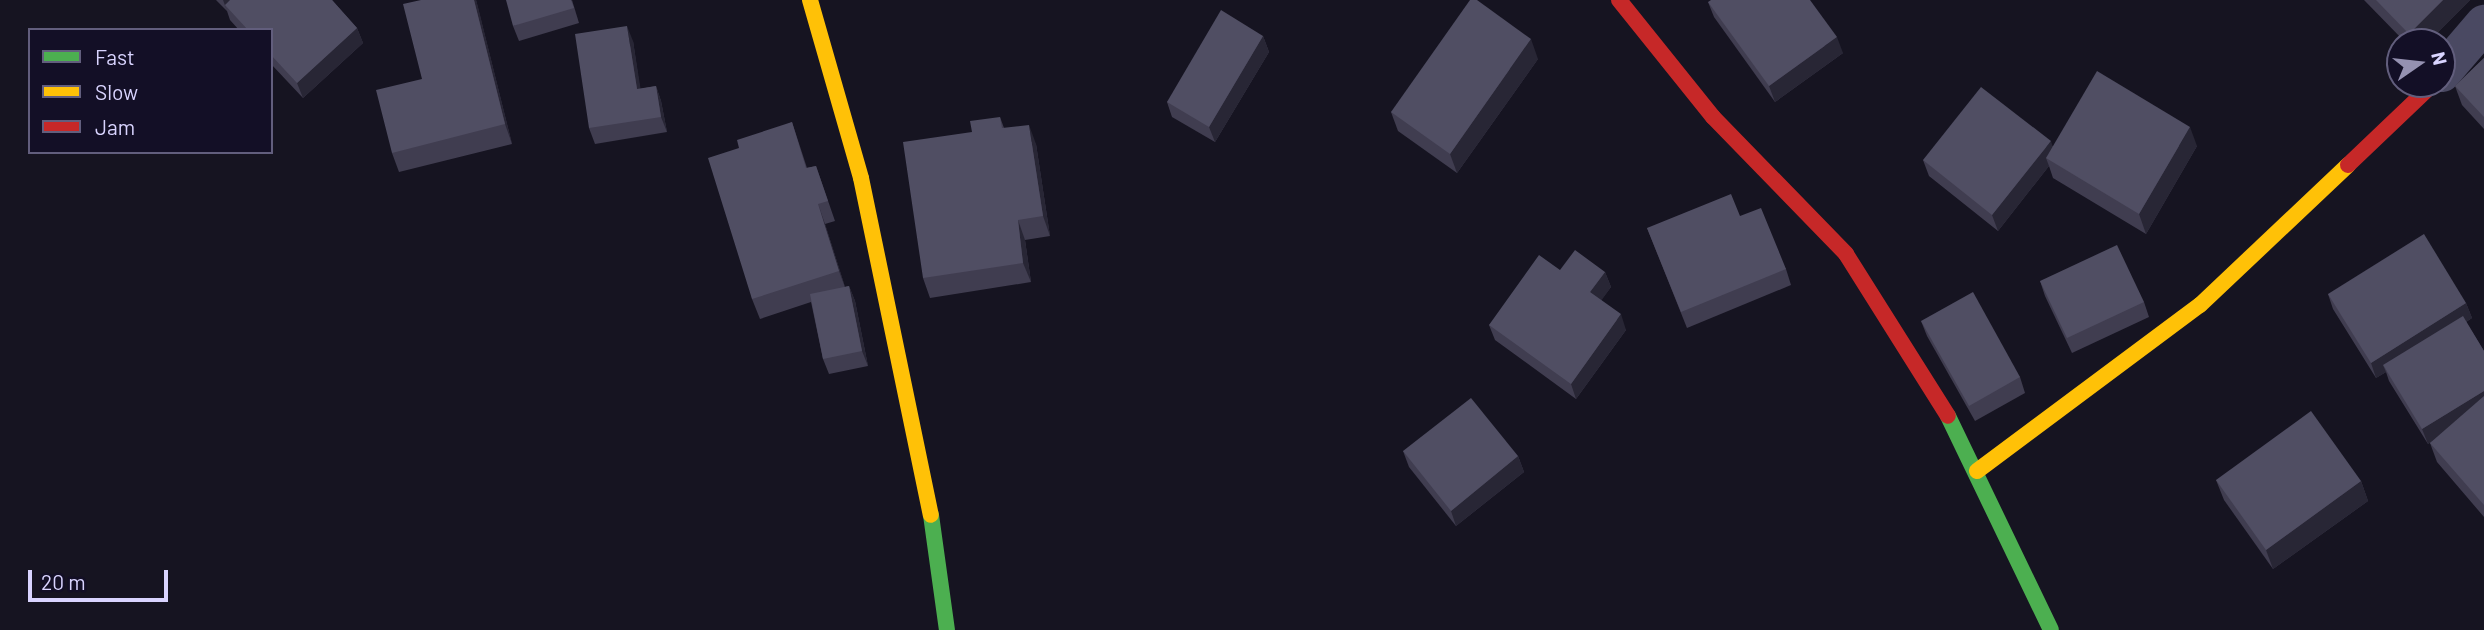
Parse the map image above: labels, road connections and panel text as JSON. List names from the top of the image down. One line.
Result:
{"legend":["Fast","Slow","Jam"],"scale_bar":"20 m","north":"right"}
